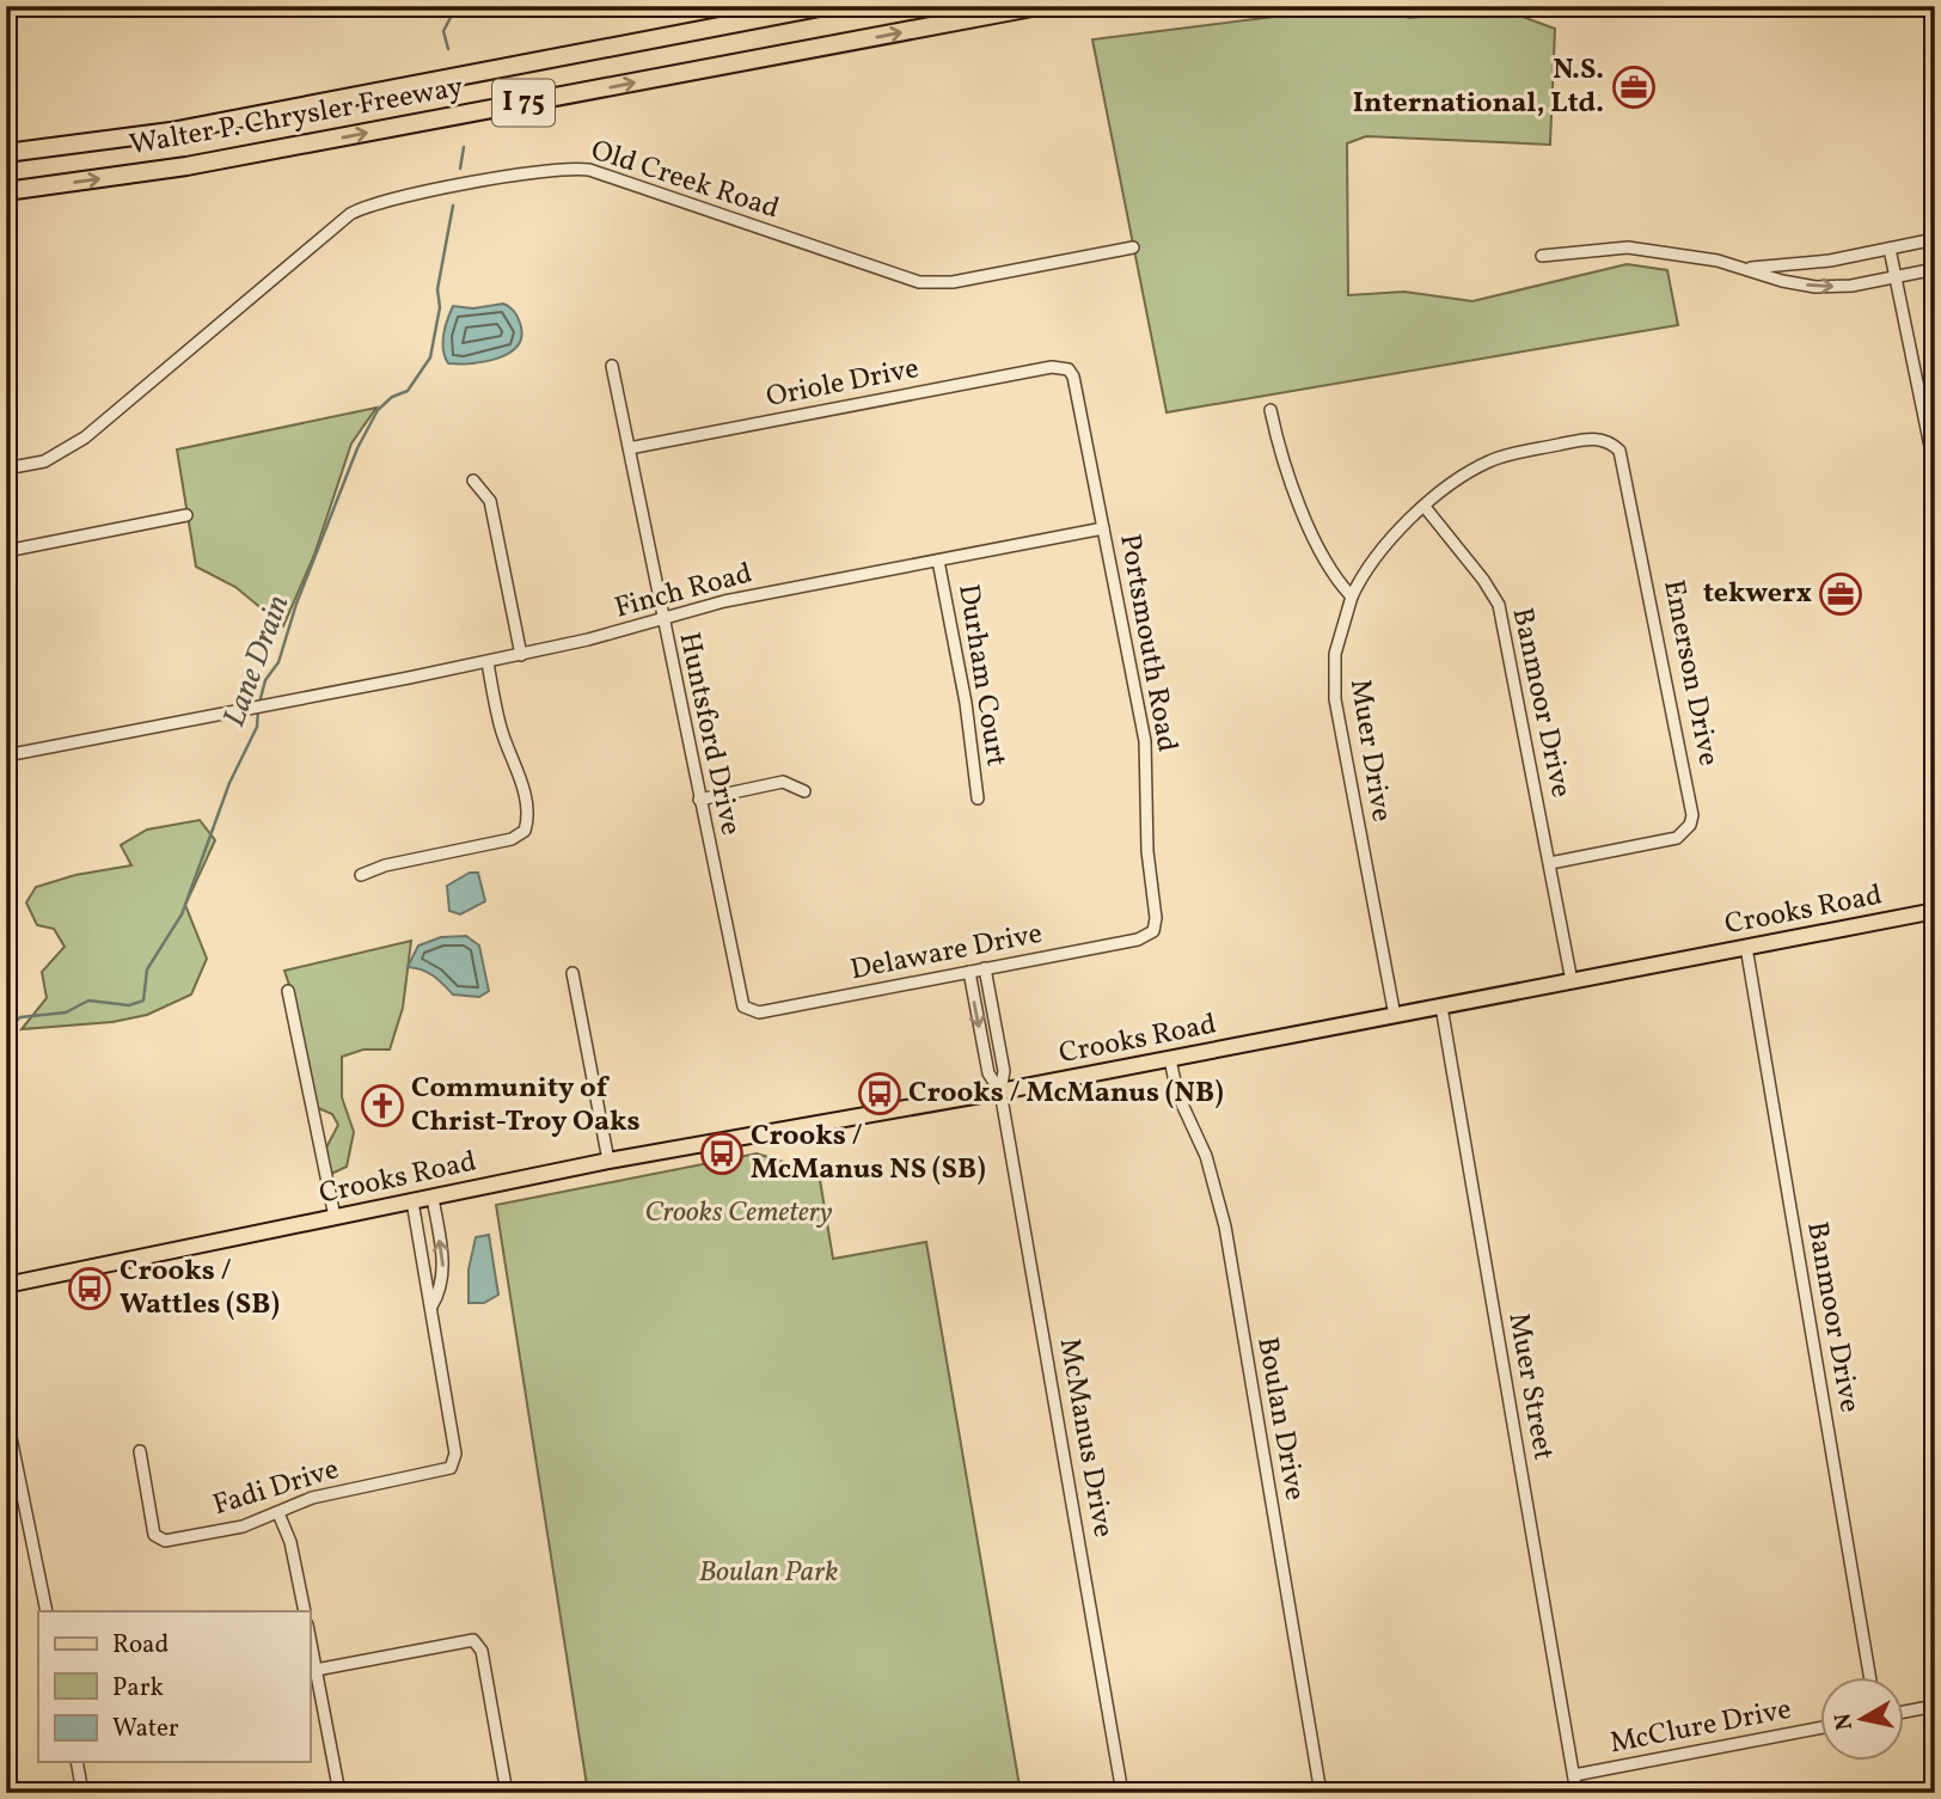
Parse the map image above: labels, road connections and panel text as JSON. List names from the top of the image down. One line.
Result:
{"streets":{"highway":["I 75","Walter P. Chrysler Freeway"],"main road":["Crooks Road"],"street":["Old Creek Road","Oriole Drive","Finch Road","Portsmouth Road","Emerson Drive","Durham Court","Banmoor Drive","Huntsford Drive","Muer Drive","Delaware Drive","Muer Street","Boulan Drive","McManus Drive","Fadi Drive","McClure Drive"]},"crossings":[["Oriole Drive","Portsmouth Road"],["Oriole Drive","Huntsford Drive"],["Finch Road","Portsmouth Road"],["Finch Road","Durham Court"],["Finch Road","Huntsford Drive"],["Portsmouth Road","Delaware Drive"],["Emerson Drive","Banmoor Drive"],["Emerson Drive","Muer Drive"],["Banmoor Drive","Muer Drive"],["Banmoor Drive","Crooks Road"],["Huntsford Drive","Delaware Drive"],["Muer Drive","Crooks Road"],["Crooks Road","Muer Street"],["Crooks Road","Boulan Drive"],["Crooks Road","McManus Drive"],["Muer Street","McClure Drive"]],"water":["Lane Drain"],"parks":["Crooks Cemetery","Boulan Park"],"places":{"office":["N.S. International, Ltd.","tekwerx"],"bus stop":["Crooks / McManus (NB)","Crooks / McManus NS (SB)","Crooks / Wattles (SB)"],"church":["Community of Christ-Troy Oaks"]},"legend":["Road","Park","Water"],"north":"left"}
